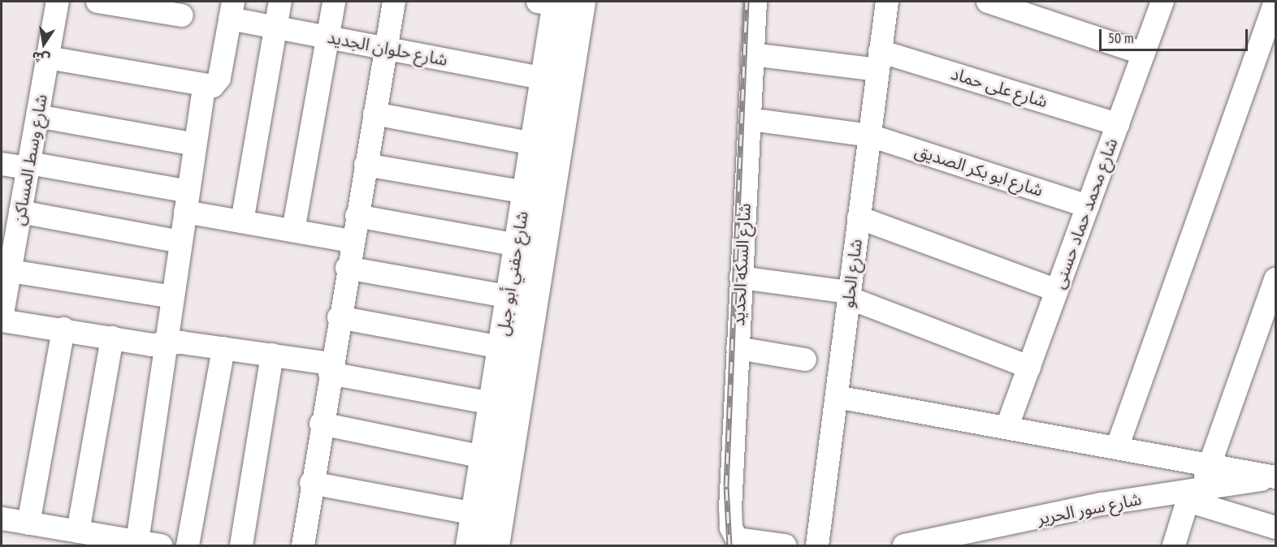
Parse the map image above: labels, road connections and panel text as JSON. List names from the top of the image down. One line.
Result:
{"streets":{"street":["شارع حلوان الجديد","شارع على حماد","شارع وسط المساكن","شارع ابو بكر الصديق","شارع محمد حماد حسنى","شارع السكه الحديد","شارع حفني أبو جبل","شارع الحلو","شارع سور الحرير"]},"crossings":[["شارع حلوان الجديد","شارع حفني أبو جبل"],["شارع على حماد","شارع محمد حماد حسنى"],["شارع على حماد","شارع السكه الحديد"],["شارع على حماد","شارع الحلو"],["شارع ابو بكر الصديق","شارع محمد حماد حسنى"],["شارع ابو بكر الصديق","شارع السكه الحديد"],["شارع ابو بكر الصديق","شارع الحلو"]],"scale_bar":"50 m","north":"bottom"}
